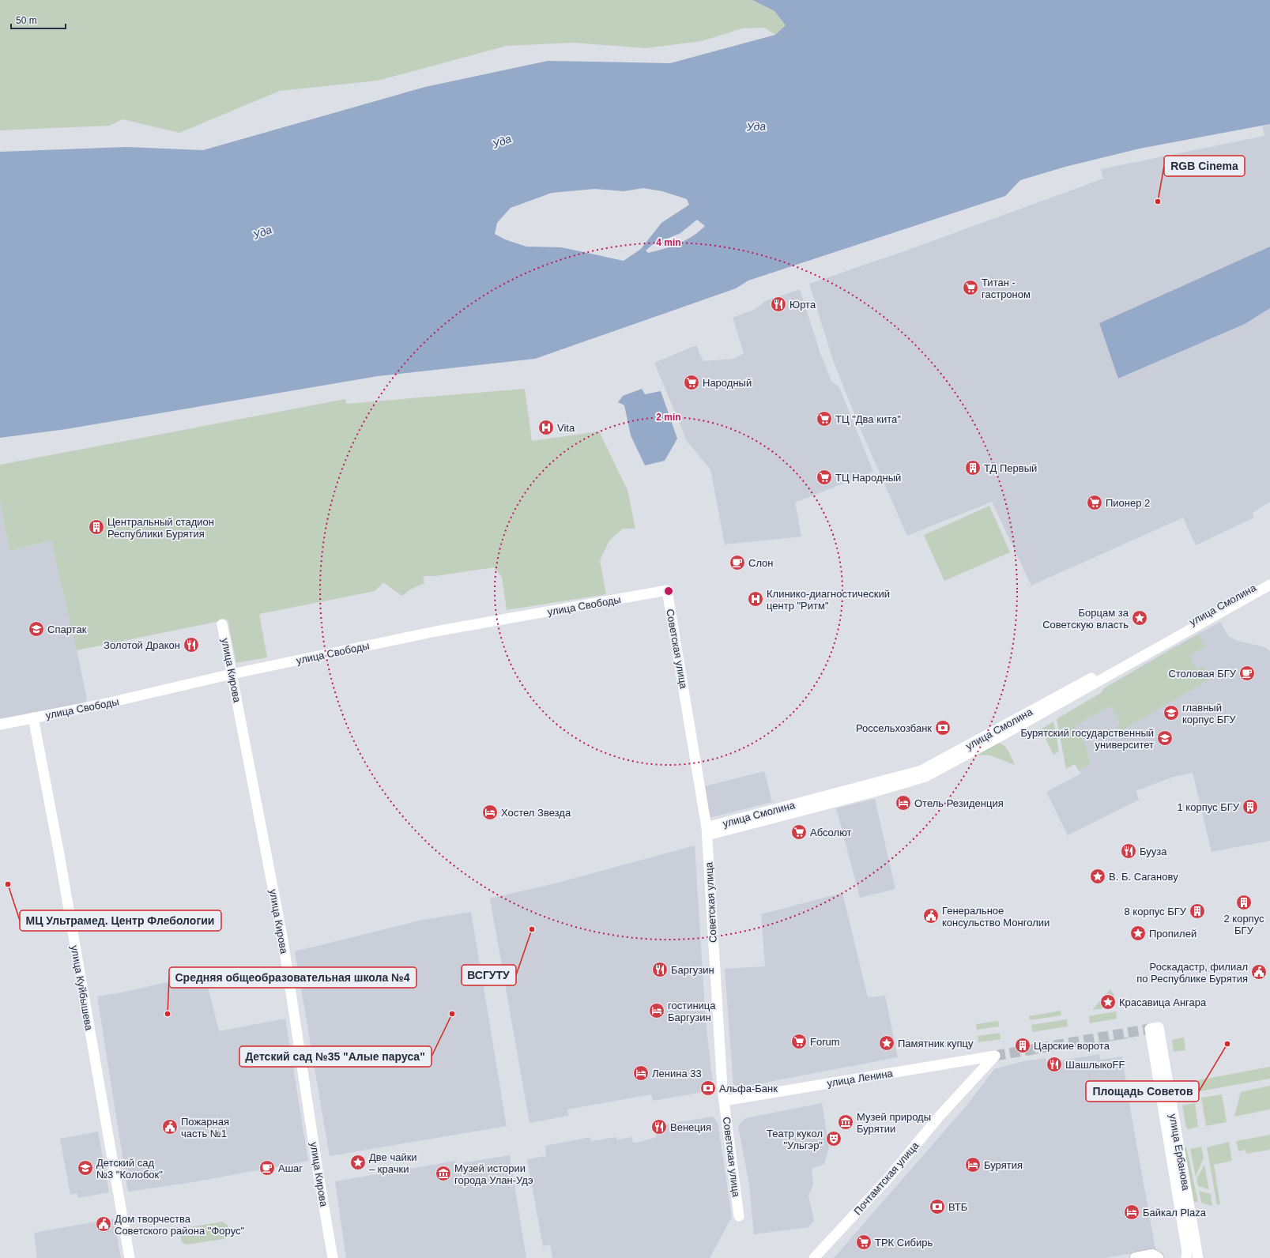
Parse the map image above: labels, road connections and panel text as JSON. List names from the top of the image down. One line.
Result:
{"streets":{"main road":["улица Смолина","улица Свободы","Советская улица","улица Кирова","улица Куйбышева","улица Ленина","улица Ербанова","Почтамтская улица"]},"crossings":[["улица Смолина","Советская улица"],["улица Свободы","Советская улица"],["улица Свободы","улица Кирова"],["улица Свободы","улица Куйбышева"],["Советская улица","улица Ленина"],["улица Ленина","Почтамтская улица"]],"water":["Уда"],"places":{"other":["RGB Cinema","МЦ Ультрамед. Центр Флебологии","ВСГУТУ","Средняя общеобразовательная школа №4","Детский сад №35 \"Алые паруса\"","Площадь Советов"],"supermarket":["Титан - гастроном","Народный","ТЦ \"Два кита\"","ТЦ Народный","Пионер 2","Абсолют","Forum","ТРК Сибирь"],"restaurant":["Юрта","Золотой Дракон","Бууза","Баргузин","ШашлыкоFF","Венеция"],"hospital":["Vita","Клинико-диагностический центр \"Ритм\""],"building":["ТД Первый","Центральный стадион Республики Бурятия","1 корпус БГУ","2 корпус БГУ","8 корпус БГУ","Царские ворота"],"cafe":["Слон","Столовая БГУ","Ашаг"],"place":["Борцам за Советскую власть","В. Б. Саганову","Пропилей","Красавица Ангара","Памятник купцу","Две чайки – крачки"],"school or university":["Спартак","главный корпус БГУ","Бурятский государственный университет","Детский сад №3 \"Колобок\""],"bank":["Россельхозбанк","Альфа-Банк","ВТБ"],"hotel":["Отель Резиденция","Хостел Звезда","гостиница Баргузин","Ленина 33","Бурятия","Байкал Plaza"],"public building":["Генеральное консульство Монголии","Роскадастр, филиал по Республике Бурятия","Пожарная часть №1","Дом творчества Советского района \"Форус\""],"museum":["Музей природы Бурятии","Музей истории города Улан-Удэ"],"theatre":["Театр кукол \"Ульгэр\""]},"scale_bar":"50 m","rings":["4 min","2 min"]}
